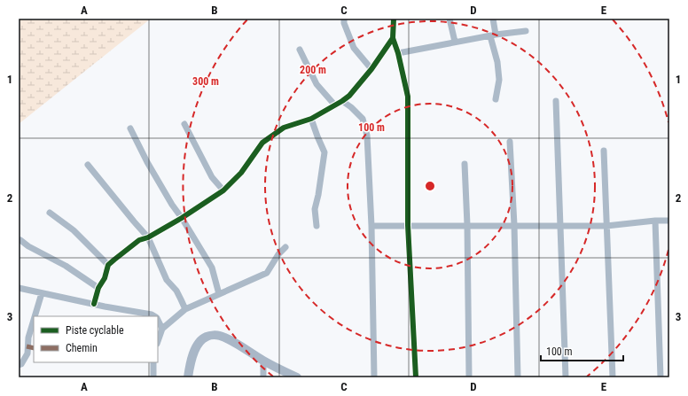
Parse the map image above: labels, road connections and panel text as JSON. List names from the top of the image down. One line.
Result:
{"legend":["Piste cyclable","Chemin"],"scale_bar":"100 m","grid":{"columns":["A","B","C","D","E"],"rows":["1","2","3"]},"rings":["200 m","300 m","100 m"]}
